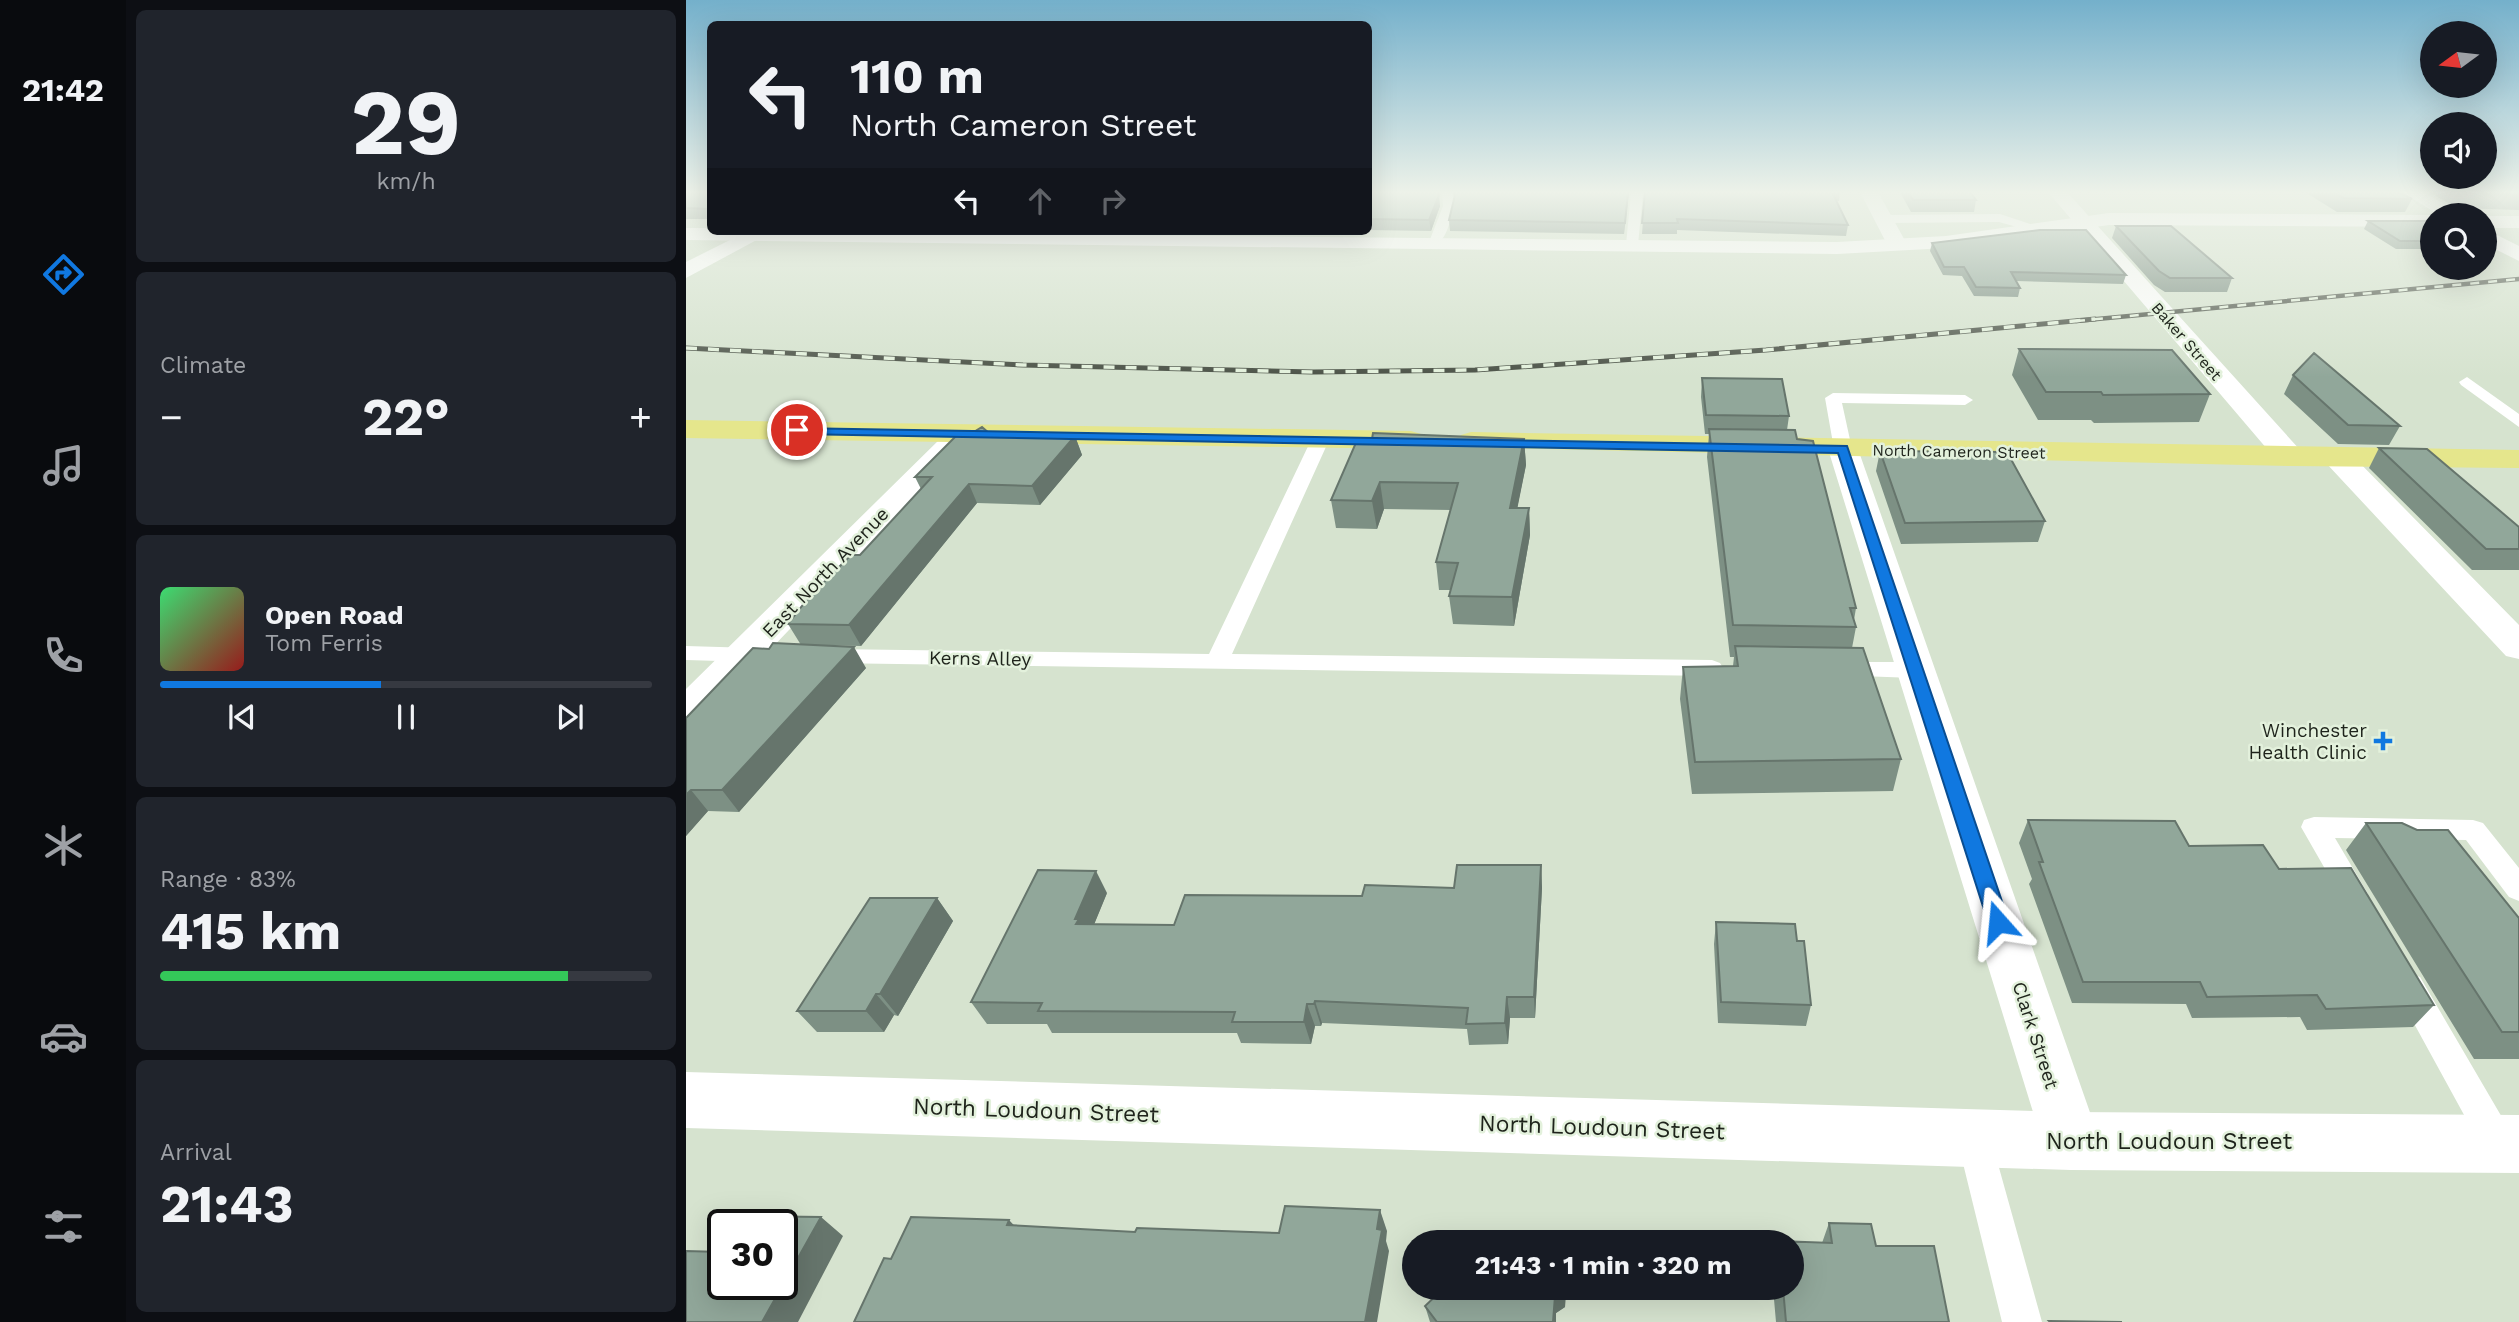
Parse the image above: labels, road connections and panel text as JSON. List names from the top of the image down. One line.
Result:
{"streets":{"main road":["North Cameron Street"],"street":["Baker Street","East North Avenue","Clark Street","North Loudoun Street"],"lane":["Kerns Alley"]},"crossings":[["Baker Street","North Cameron Street"],["North Cameron Street","East North Avenue"],["North Cameron Street","Clark Street"],["Clark Street","North Loudoun Street"]],"places":{"health":["Winchester Health Clinic"]},"north":"left","page":{"tabs":"21:42","tile":[["29","km/h"],"Climate",["Range · 83%","415 km"],["Arrival","21:43"]],"turn":["110 m","North Cameron Street"],"heat":["−","22°","+"],"song":["Open Road","Tom Ferris"],"limit":"30","trip":"21:43 · 1 min · 320 m"}}
